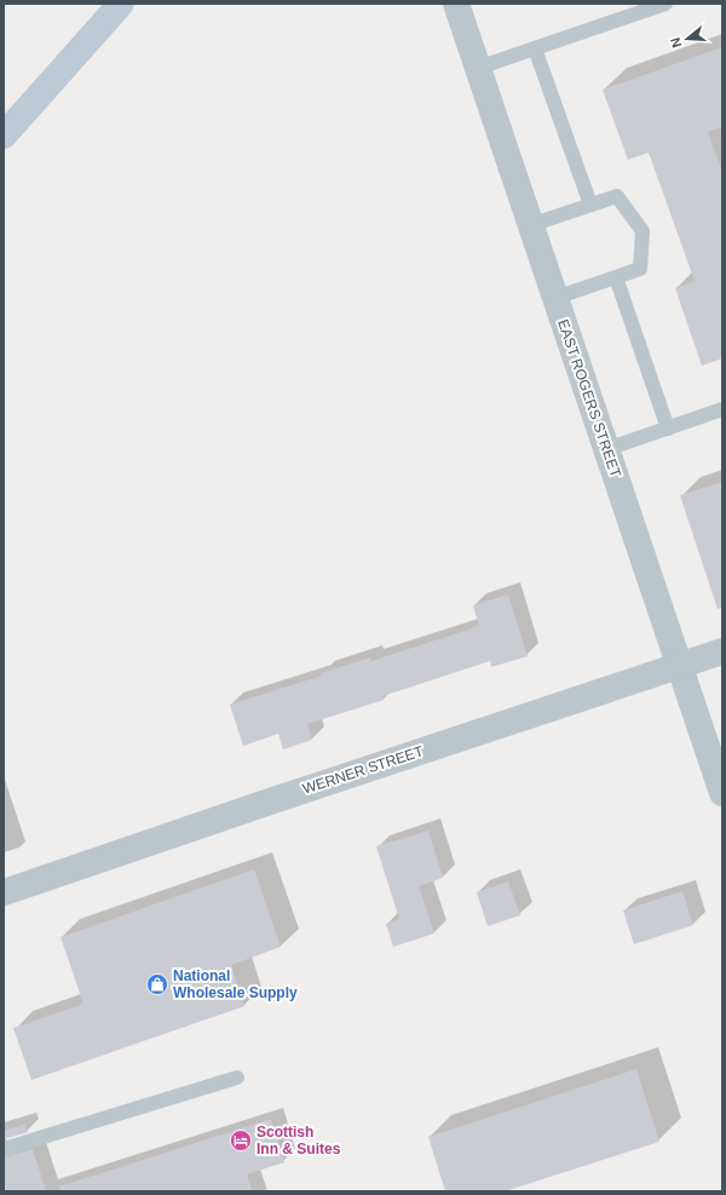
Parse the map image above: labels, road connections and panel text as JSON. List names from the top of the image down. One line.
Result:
{"streets":{"street":["EAST ROGERS STREET","WERNER STREET"]},"crossings":[["EAST ROGERS STREET","WERNER STREET"]],"places":{"shop":["National Wholesale Supply"],"hotel":["Scottish Inn & Suites"]},"north":"left"}
